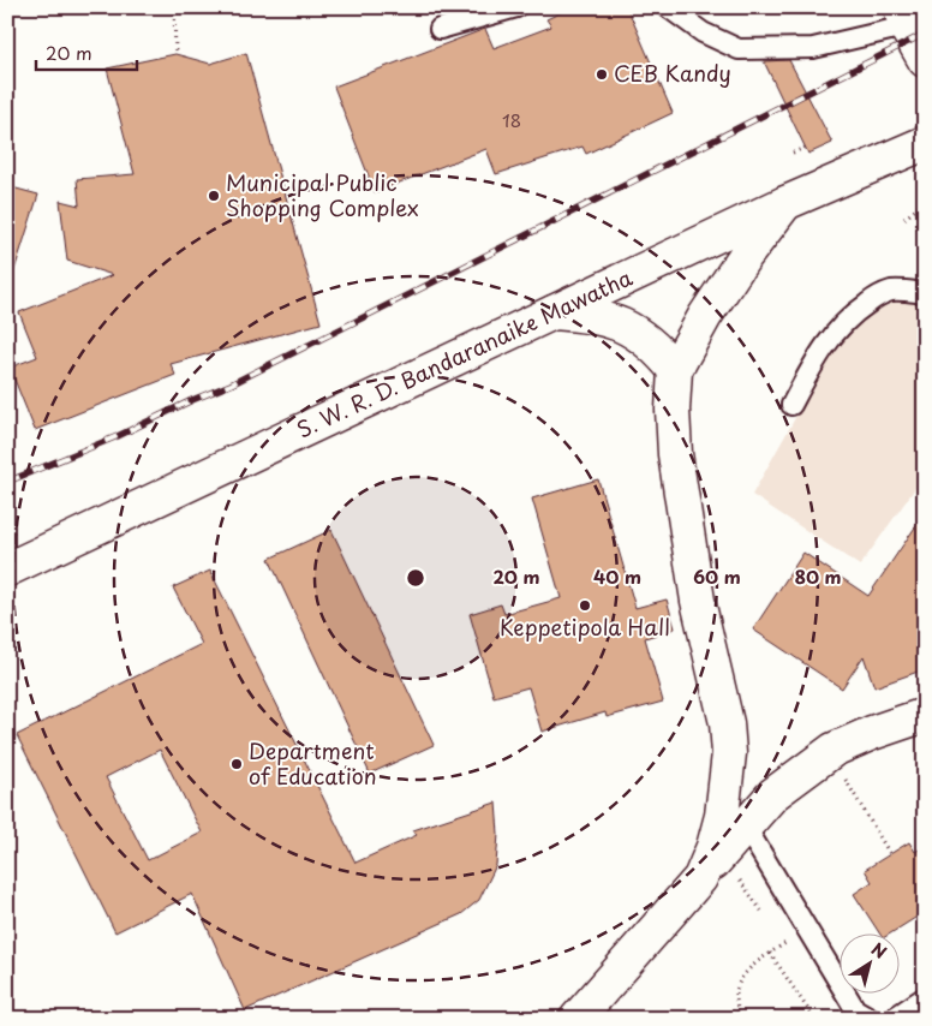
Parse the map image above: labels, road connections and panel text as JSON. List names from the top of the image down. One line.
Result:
{"streets":{"main road":["S. W. R. D. Bandaranaike Mawatha"]},"places":["CEB Kandy","Municipal Public Shopping Complex","Keppetipola Hall","Department of Education"],"house_numbers":["18"],"scale_bar":"20 m","north":"top right","rings":["20 m","40 m","60 m","80 m"]}
